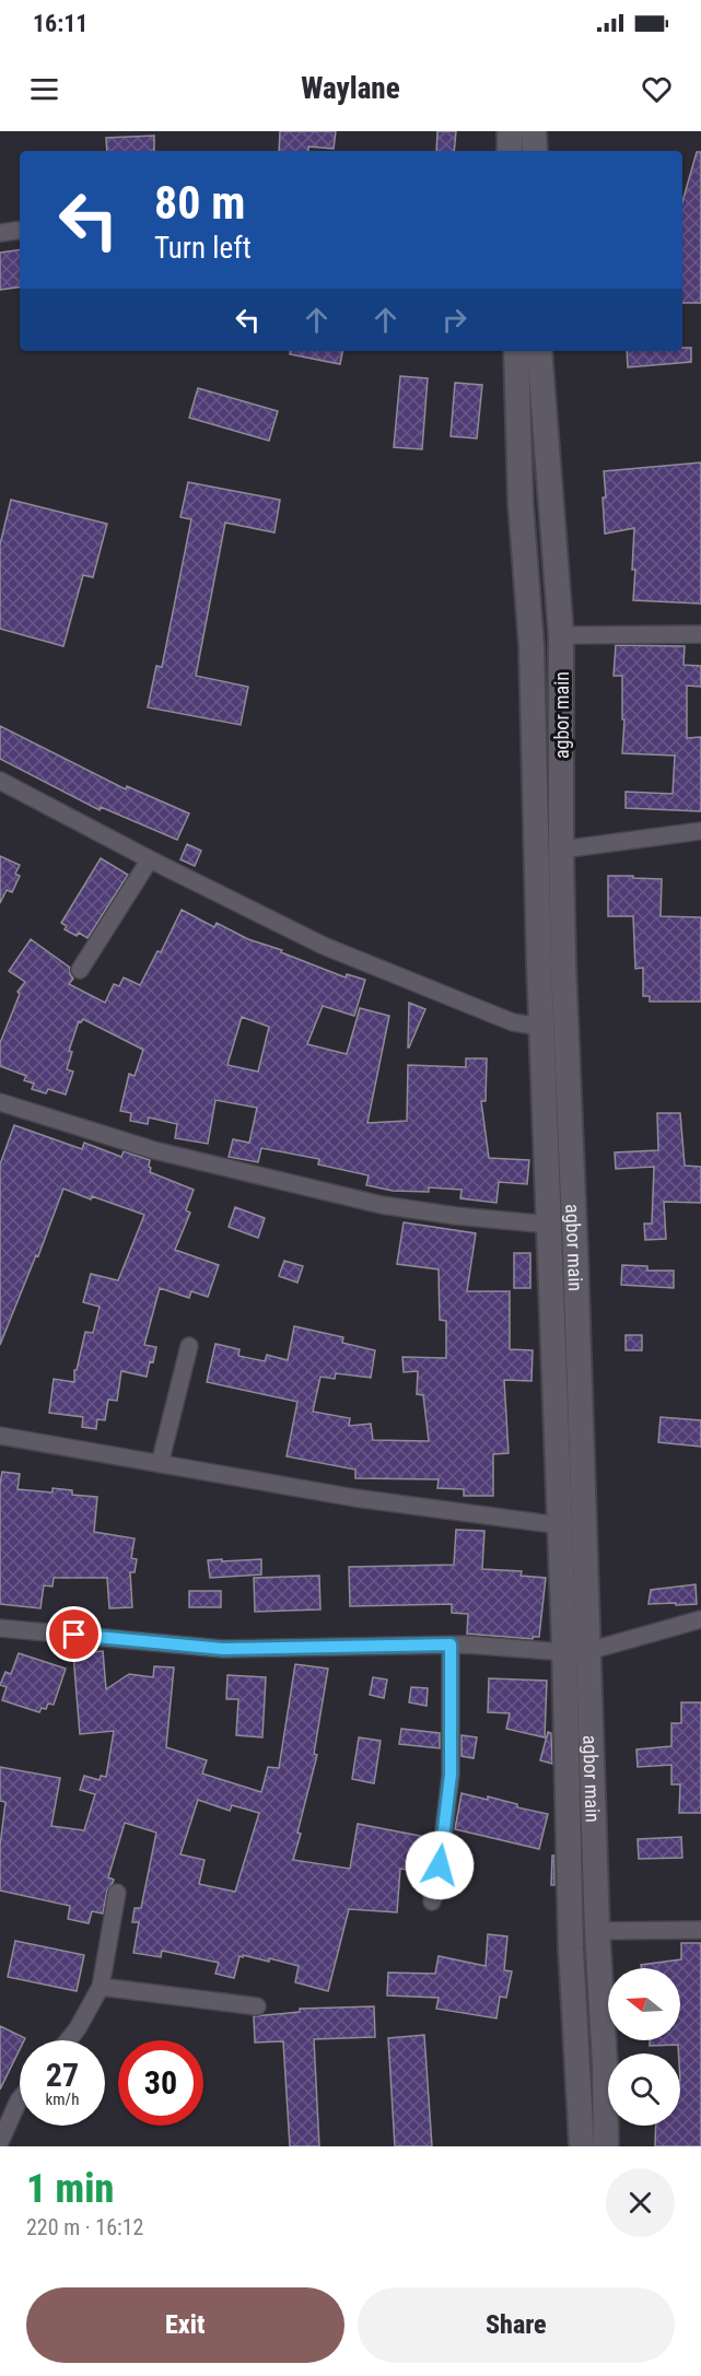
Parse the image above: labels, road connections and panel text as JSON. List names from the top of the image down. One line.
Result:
{"streets":{"main road":["agbor main"]},"north":"left","page":{"status":"16:11","header":"Waylane","turn":["80 m","Turn left"],"speed":"27 km/h","limit":"30","heading":["1 min","220 m · 16:12"],"buttons":["Exit","Share"]}}
